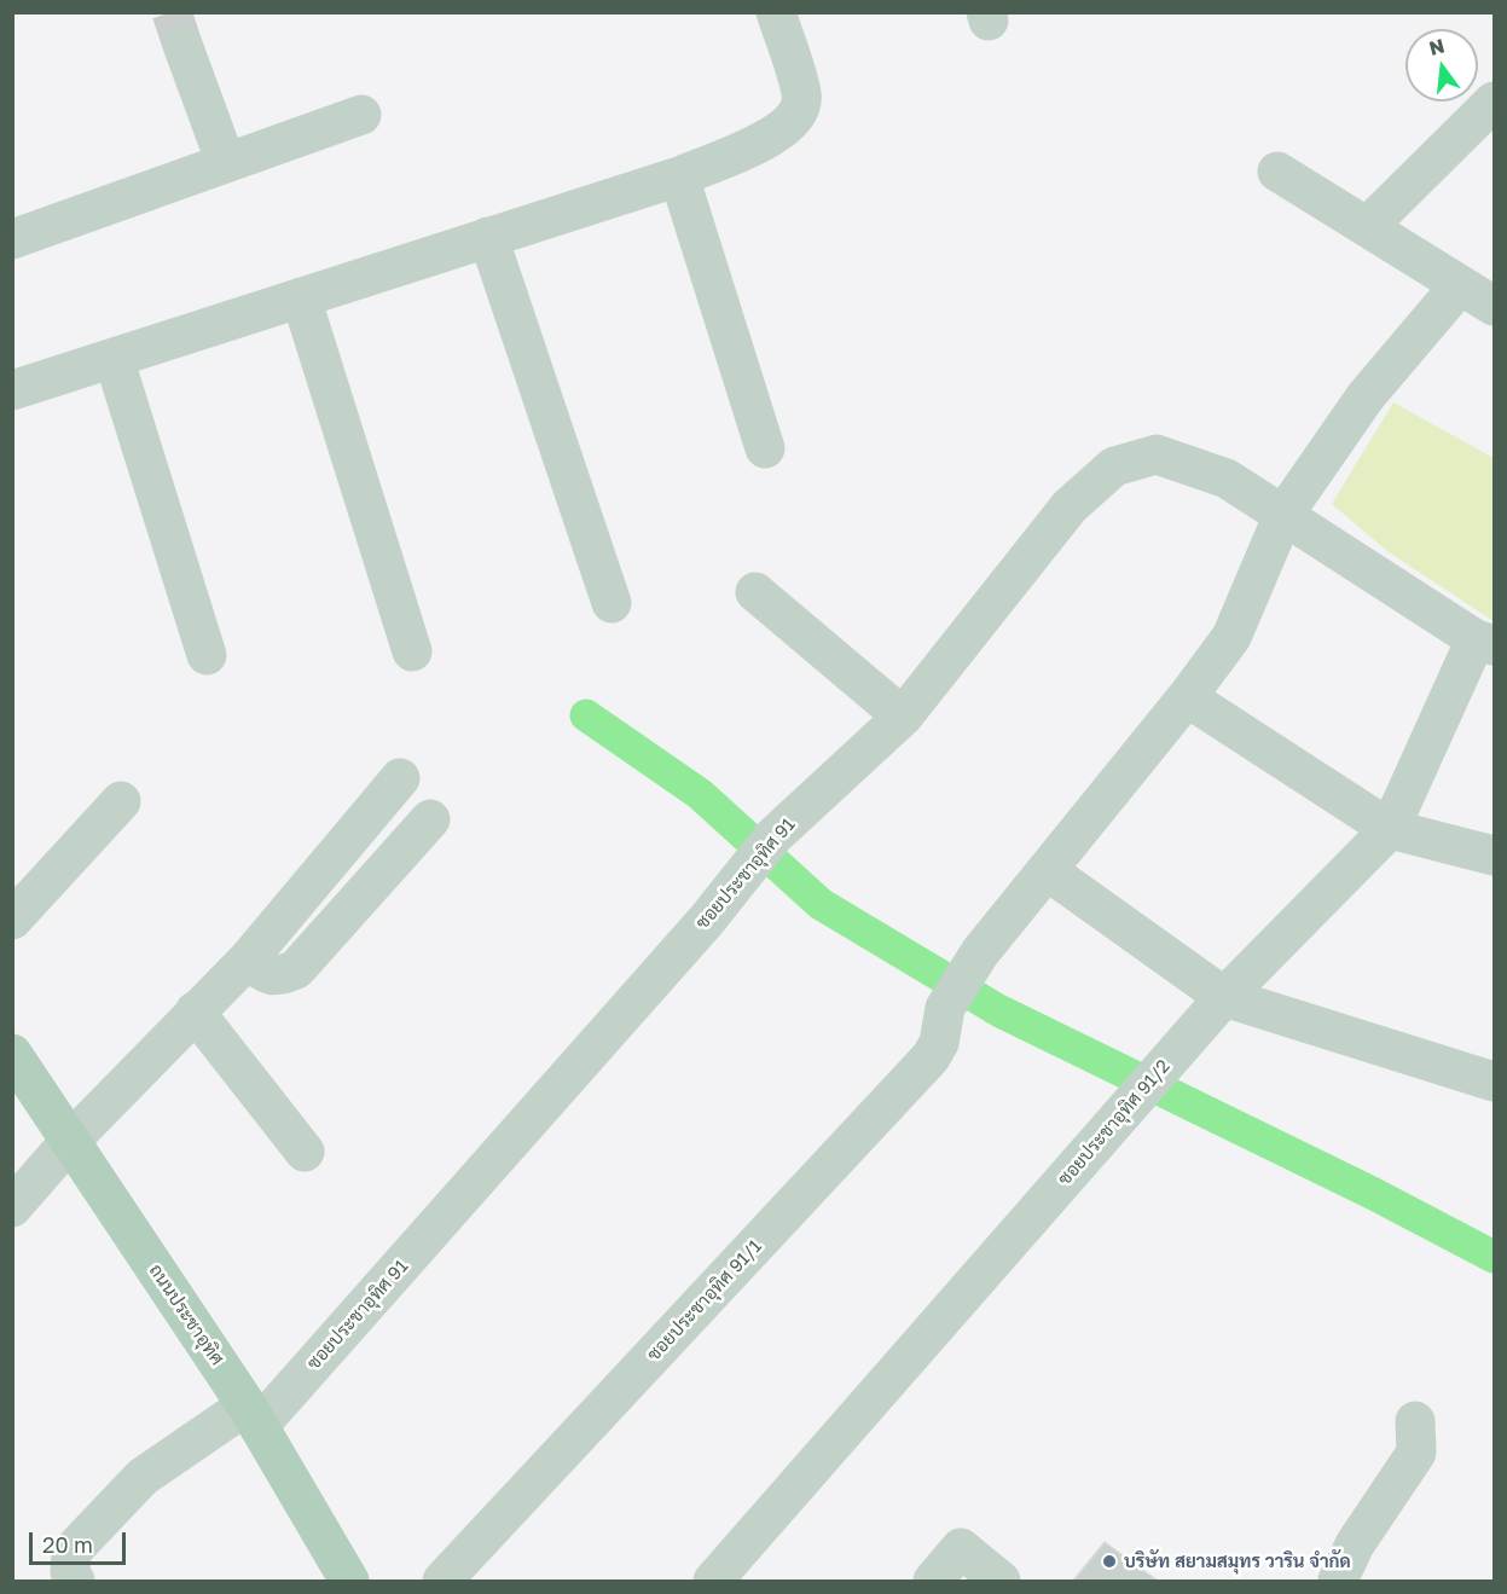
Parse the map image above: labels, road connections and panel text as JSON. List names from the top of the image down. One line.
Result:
{"streets":{"main road":["ถนนประชาอุทิศ"],"street":["ซอยประชาอุทิศ 91","ซอยประชาอุทิศ 91/2","ซอยประชาอุทิศ 91/1"]},"crossings":[["ซอยประชาอุทิศ 91","ซอยประชาอุทิศ 91/2"],["ซอยประชาอุทิศ 91","ถนนประชาอุทิศ"]],"places":["บริษัท สยามสมุทร วาริน จำกัด"],"scale_bar":"20 m","north":"top"}
